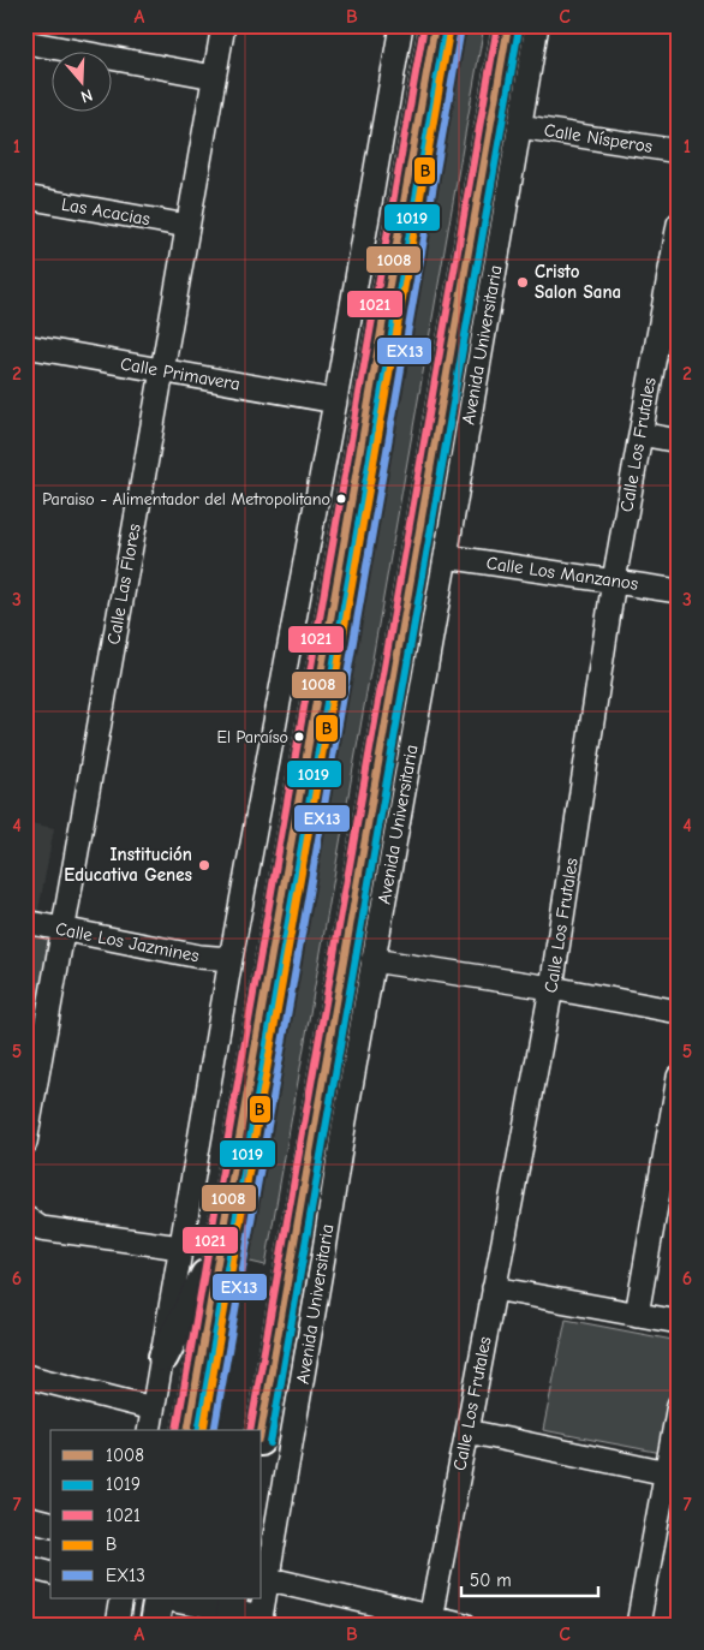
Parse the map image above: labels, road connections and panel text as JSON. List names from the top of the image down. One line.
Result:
{"streets":{"main road":["Avenida Universitaria"],"street":["Calle Nísperos","Las Acacias","Calle Primavera","Calle Los Frutales","Calle Los Manzanos","Calle Las Flores","Calle Los Jazmines"]},"crossings":[["Calle Nísperos","Avenida Universitaria"],["Las Acacias","Calle Las Flores"],["Avenida Universitaria","Calle Los Manzanos"],["Calle Primavera","Calle Las Flores"],["Calle Los Frutales","Calle Los Manzanos"],["Calle Las Flores","Calle Los Jazmines"]],"places":["Cristo Salon Sana","Paraiso - Alimentador del Metropolitano","El Paraíso","Institución Educativa Genes"],"lines":["transit line 1008","transit line 1021","transit line B","transit line 1019","transit line EX13"],"legend":["1008","1019","1021","B","EX13"],"scale_bar":"50 m","north":"bottom","grid":{"columns":["A","B","C"],"rows":["1","2","3","4","5","6","7"]}}
